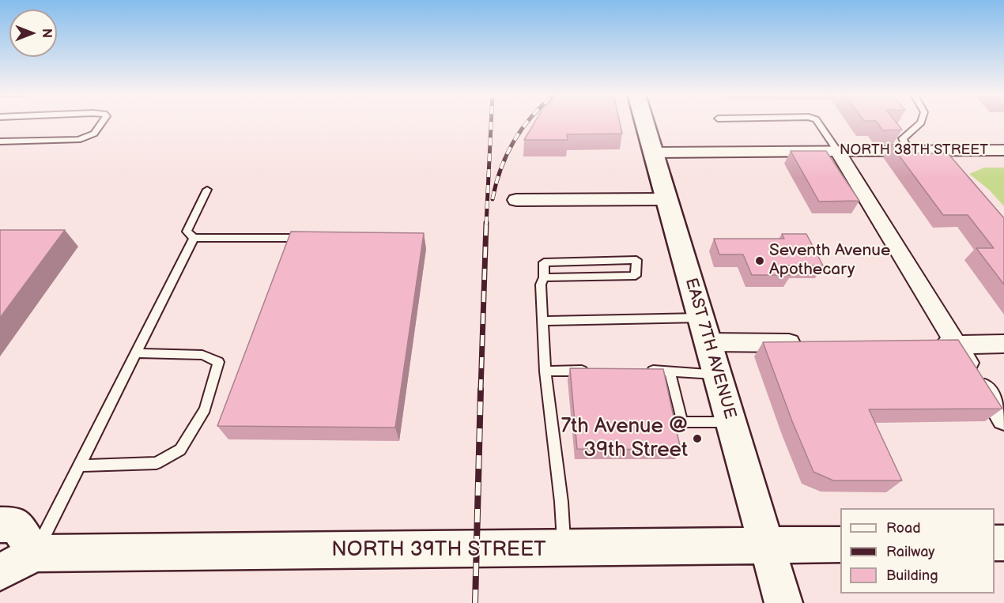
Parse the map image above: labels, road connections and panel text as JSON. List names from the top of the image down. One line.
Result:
{"streets":{"street":["NORTH 38TH STREET","EAST 7TH AVENUE","NORTH 39TH STREET"]},"crossings":[["NORTH 38TH STREET","EAST 7TH AVENUE"],["EAST 7TH AVENUE","NORTH 39TH STREET"]],"places":["Seventh Avenue Apothecary","7th Avenue @ 39th Street"],"legend":["Road","Railway","Building"],"north":"right"}
